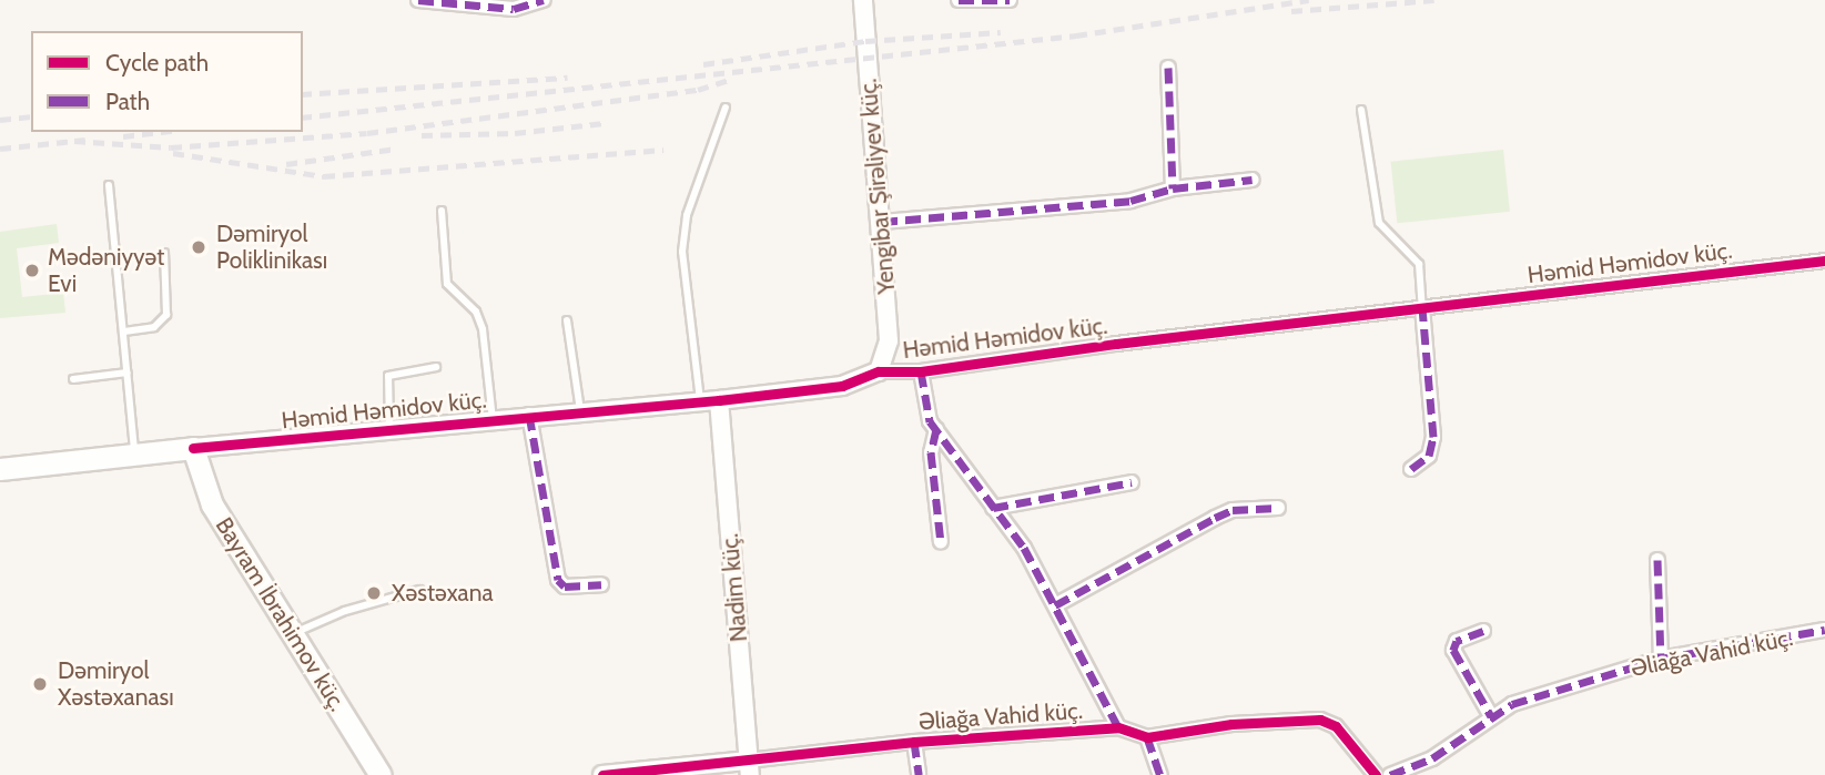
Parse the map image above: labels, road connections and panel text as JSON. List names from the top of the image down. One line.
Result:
{"streets":{"main road":["Həmid Həmidov küç.","Bayram İbrahimov küç."],"street":["Yengibar Şirəliyev küç.","Nadim küç.","Əliağa Vahid küç."]},"crossings":[["Yengibar Şirəliyev küç.","Həmid Həmidov küç."],["Həmid Həmidov küç.","Nadim küç."],["Həmid Həmidov küç.","Bayram İbrahimov küç."],["Nadim küç.","Əliağa Vahid küç."]],"places":["Dəmiryol Poliklinikası","Mədəniyyət Evi","Xəstəxana","Dəmiryol Xəstəxanası"],"legend":["Cycle path","Path"]}
